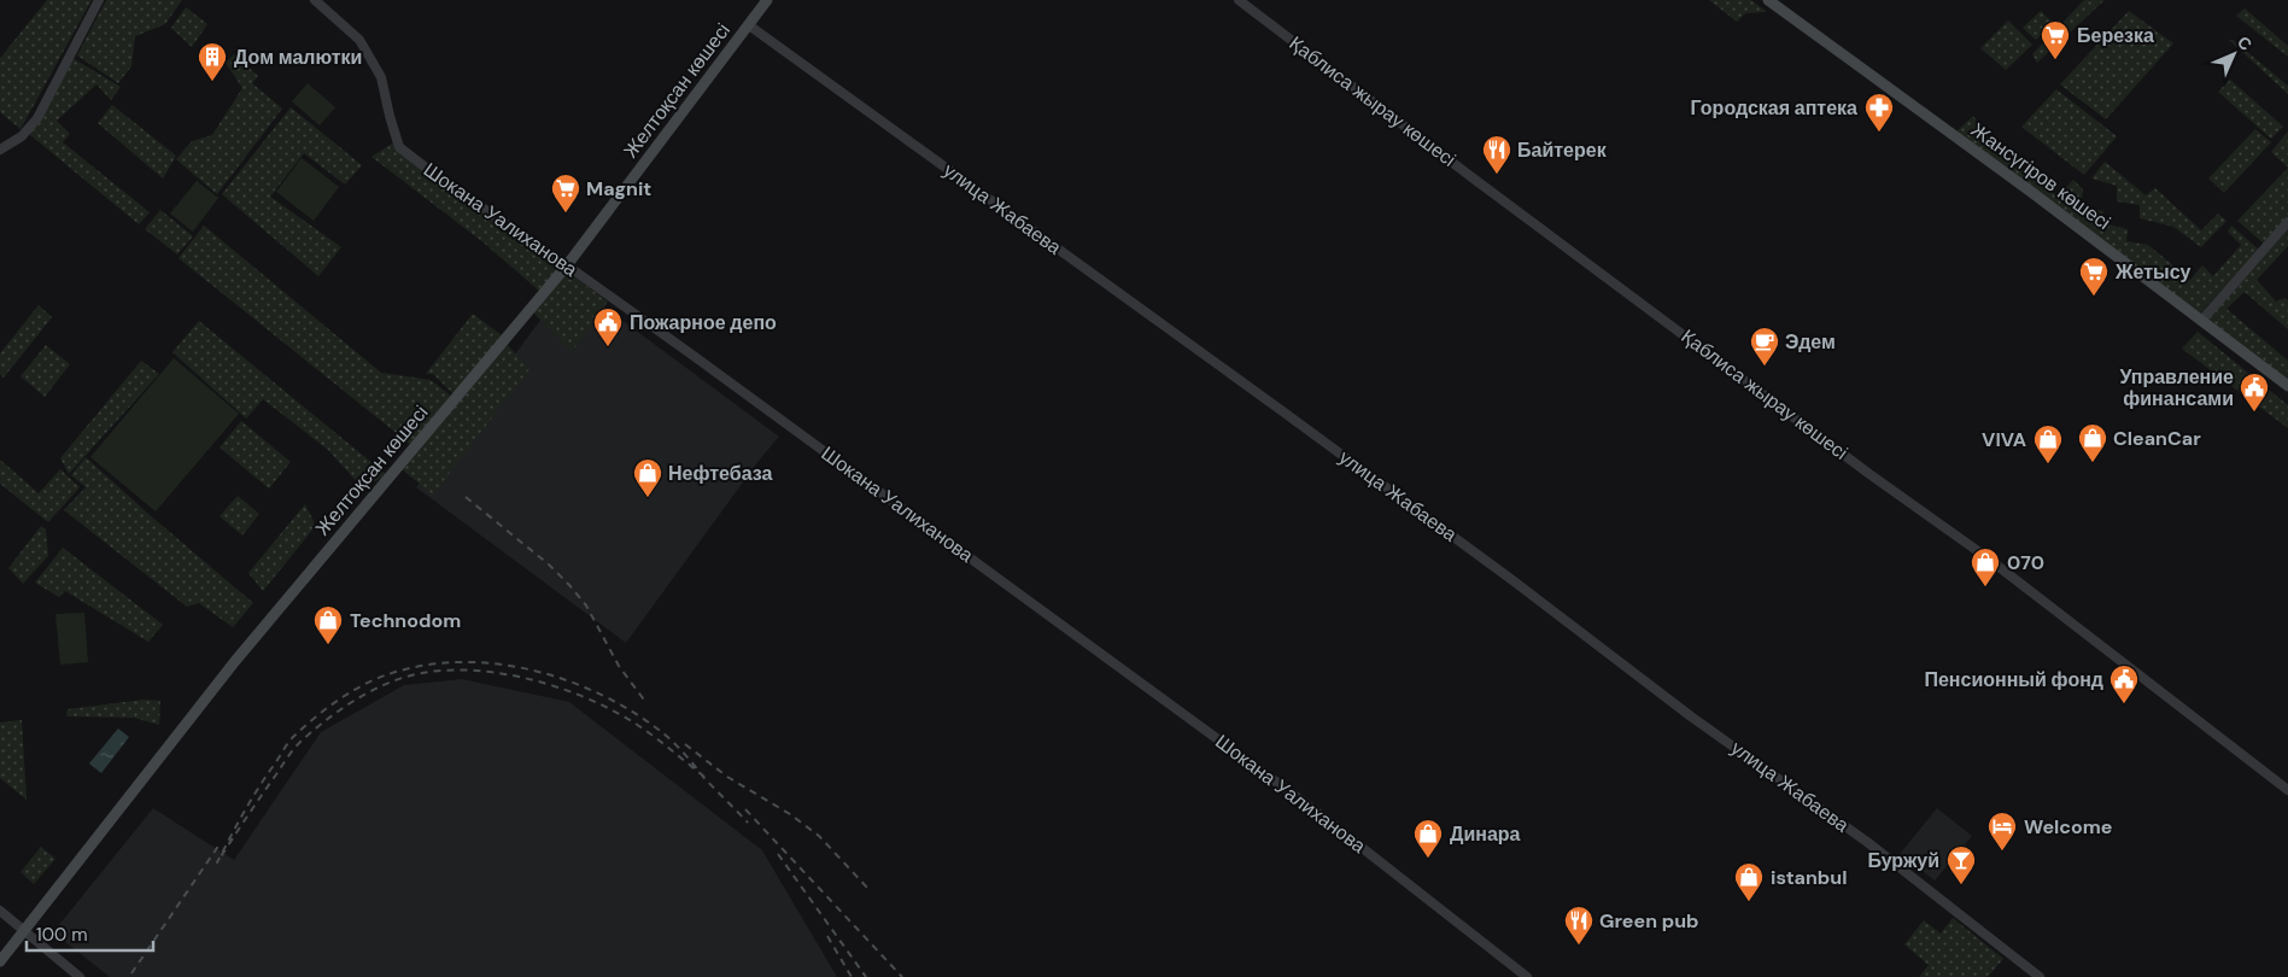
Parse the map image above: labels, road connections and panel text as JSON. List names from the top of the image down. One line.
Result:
{"streets":{"main road":["Желтоқсан көшесі","Жансүгіров көшесі"],"street":["Қаблиса жырау көшесі","улица Жабаева","Шокана Уалиханова"]},"crossings":[["Желтоқсан көшесі","улица Жабаева"],["Желтоқсан көшесі","Шокана Уалиханова"]],"places":{"supermarket":["Березка","Magnit","Жетысу"],"building":["Дом малютки"],"pharmacy":["Городская аптека"],"restaurant":["Байтерек","Green pub"],"public building":["Пожарное депо","Управление финансами","Пенсионный фонд"],"cafe":["Эдем"],"shop":["CleanCar","VIVA","Нефтебаза","070","Technodom","Динара","istanbul"],"hotel":["Welcome"],"bar":["Буржуй"]},"scale_bar":"100 m","north":"top right"}
